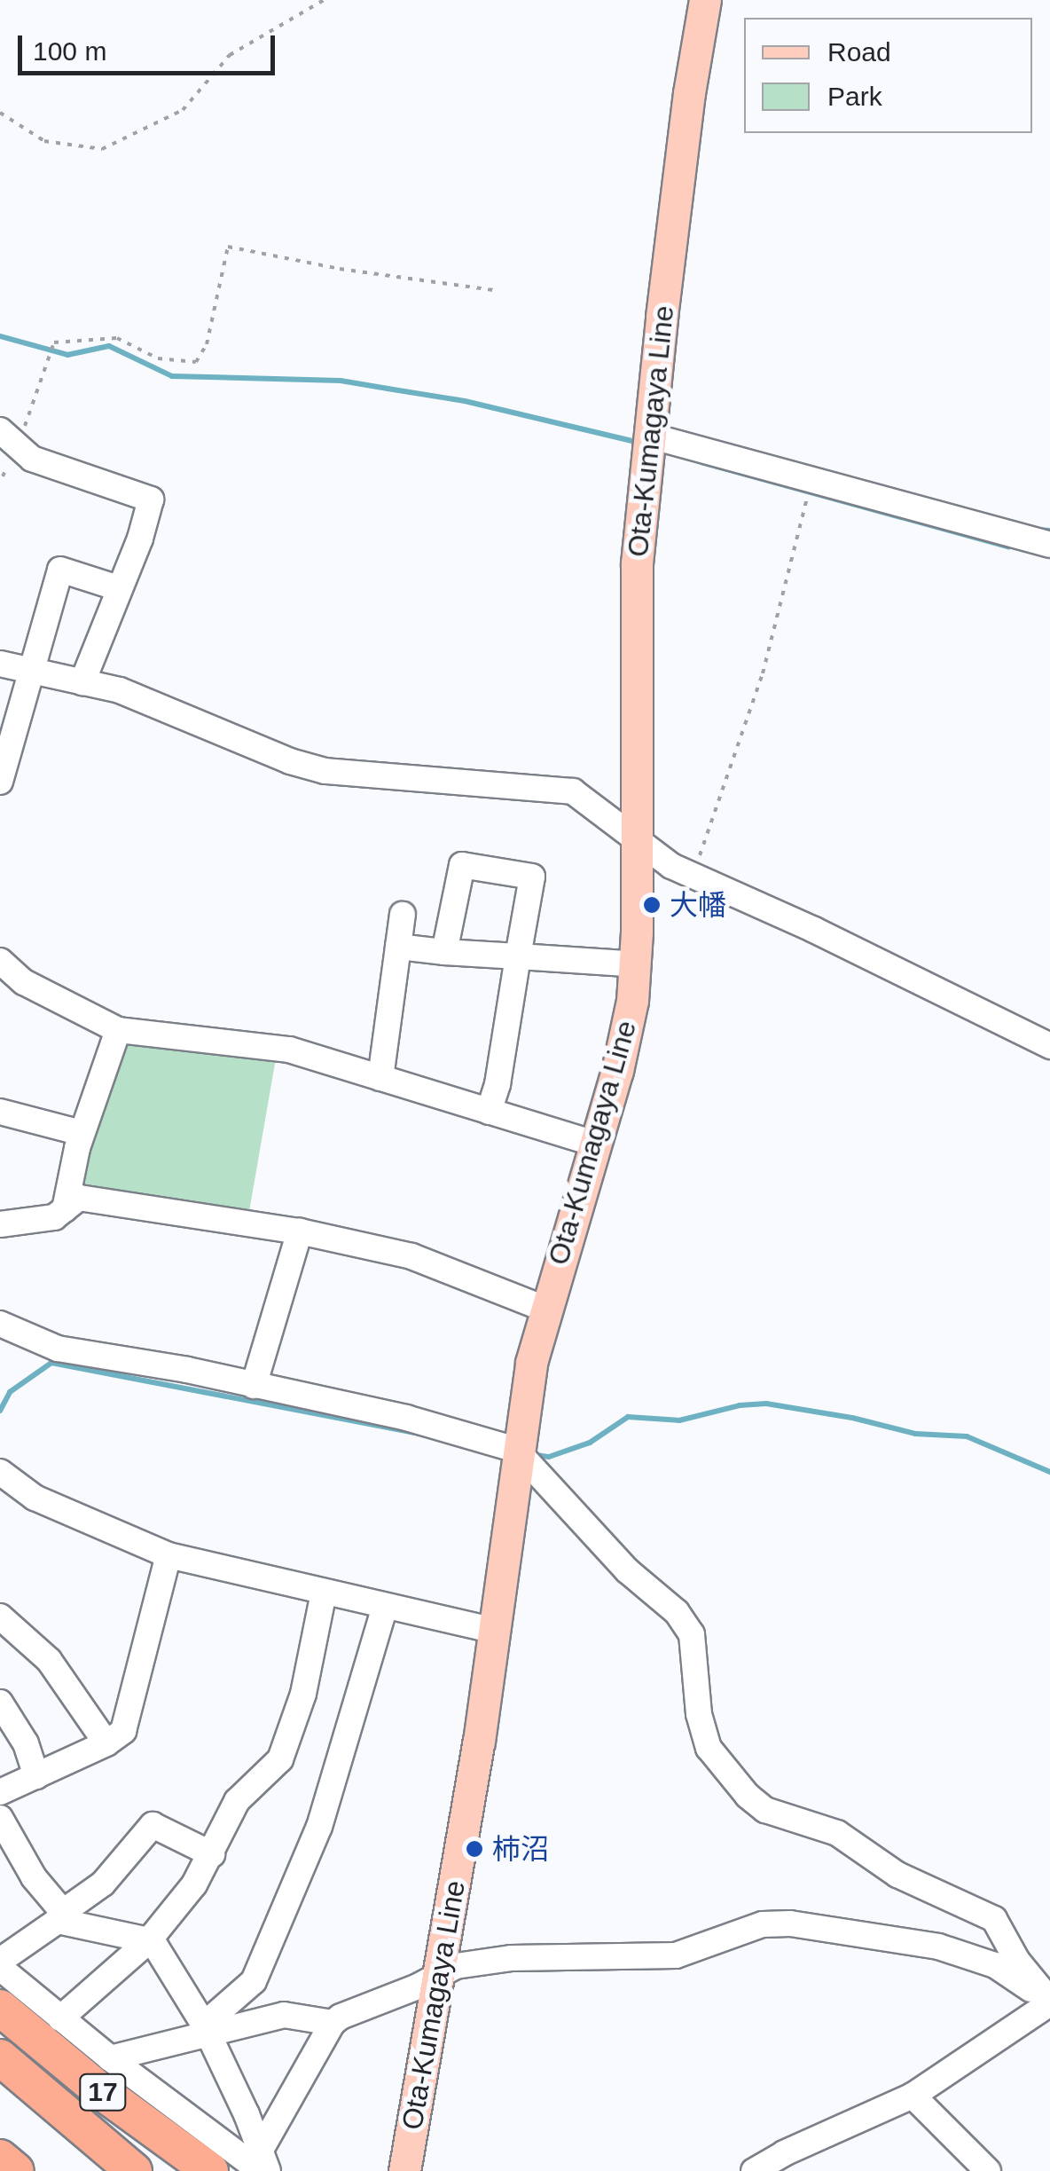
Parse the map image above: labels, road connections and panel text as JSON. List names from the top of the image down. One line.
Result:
{"streets":{"highway":["17"],"main road":["Ota-Kumagaya Line"]},"places":["大幡","柿沼"],"legend":["Road","Park"],"scale_bar":"100 m"}
